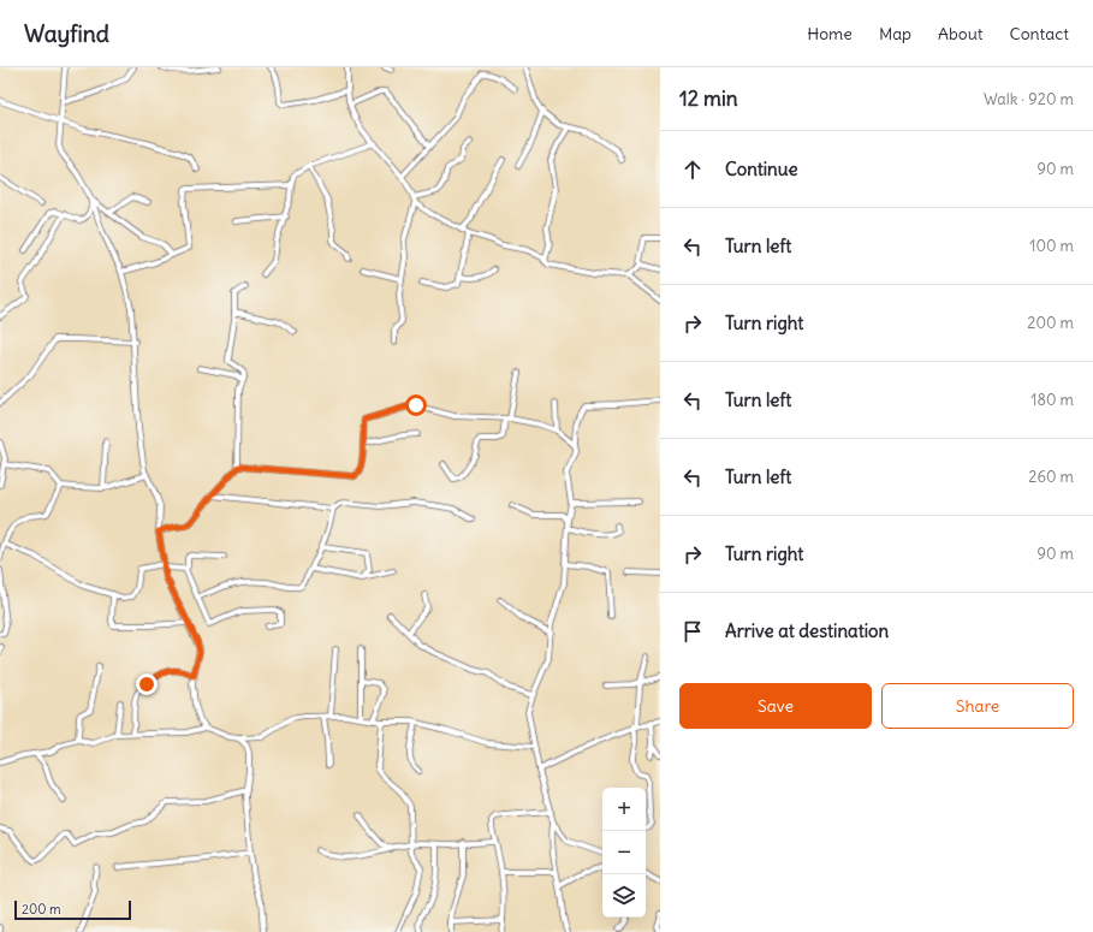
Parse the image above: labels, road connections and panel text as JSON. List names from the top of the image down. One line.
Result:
{"scale_bar":"200 m","page":{"header":"Wayfind","nav":["Home","Map","About","Contact"],"heading":["12 min","Walk · 920 m"],"list":[["Continue","90 m"],["Turn left","100 m"],["Turn right","200 m"],["Turn left","180 m"],["Turn left","260 m"],["Turn right","90 m"],"Arrive at destination"],"buttons":["Save","Share"],"map_buttons":["+","−"],"scale":"200 m"}}
